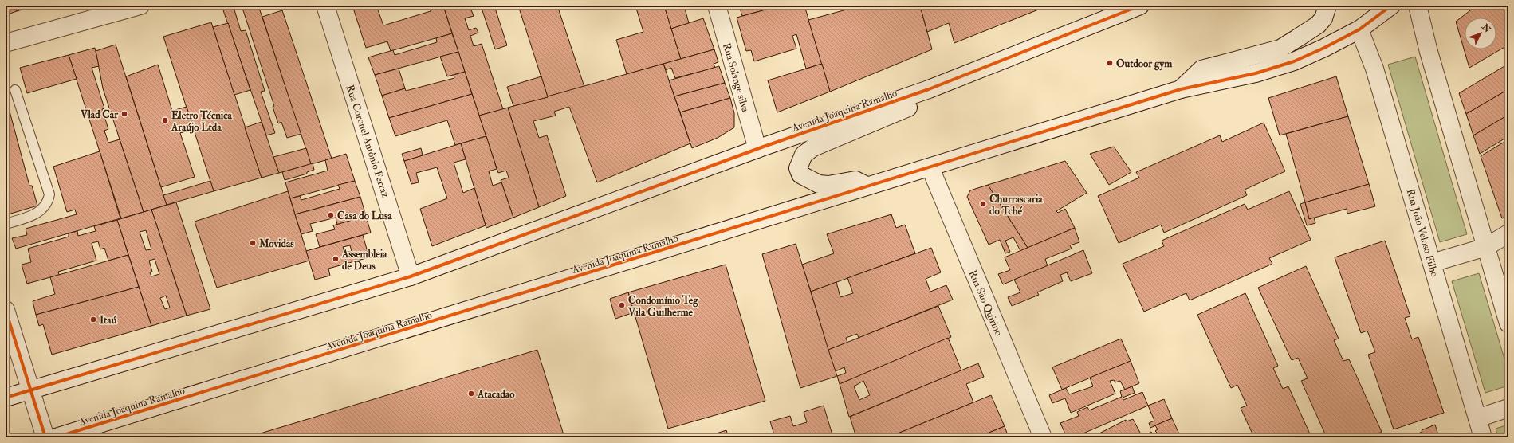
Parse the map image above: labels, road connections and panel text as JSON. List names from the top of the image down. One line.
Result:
{"streets":{"main road":["Rua Solange silva","Avenida Joaquina Ramalho","Rua Coronel Antônio Ferraz","Rua João Veloso Filho","Rua São Quirino"]},"crossings":[["Rua Solange silva","Avenida Joaquina Ramalho"],["Avenida Joaquina Ramalho","Rua Coronel Antônio Ferraz"],["Avenida Joaquina Ramalho","Rua João Veloso Filho"],["Avenida Joaquina Ramalho","Rua São Quirino"]],"places":["Outdoor gym","Vlad Car","Eletro Técnica Araújo Ltda","Churrascaria do Tché","Casa do Lusa","Movidas","Assembleia de Deus","Condomínio Teg Vila Guilherme","Itaú","Atacadao"],"north":"top right"}
